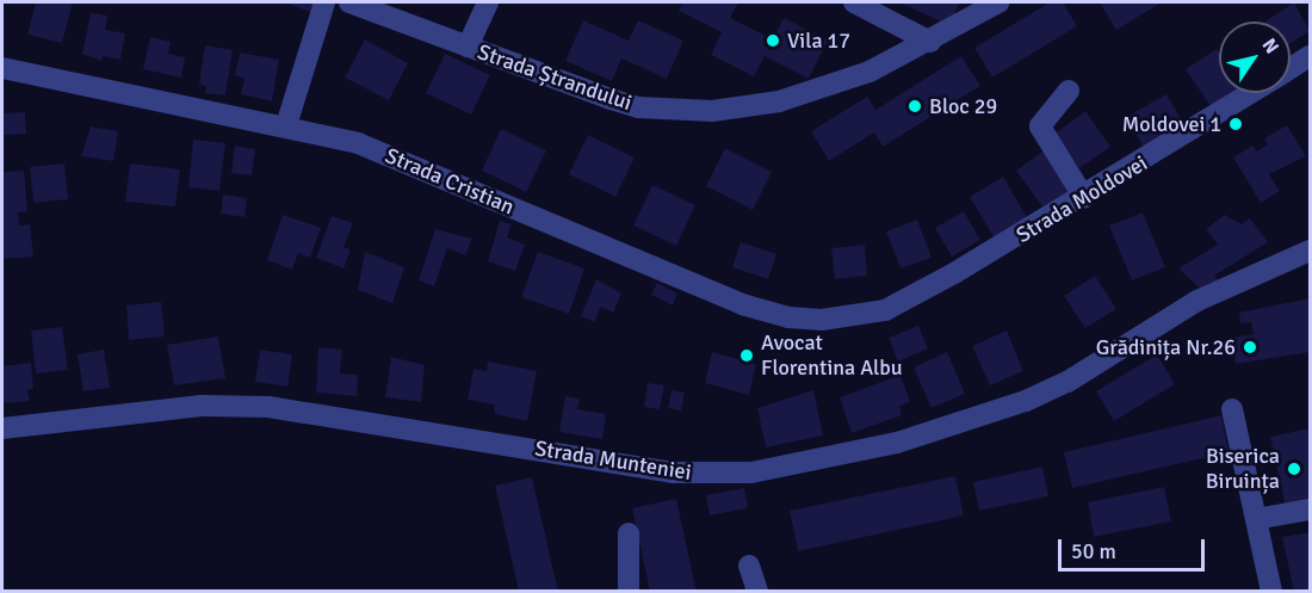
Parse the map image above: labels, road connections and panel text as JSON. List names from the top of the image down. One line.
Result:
{"streets":{"street":["Strada Ștrandului","Strada Cristian","Strada Moldovei","Strada Munteniei"]},"crossings":[["Strada Cristian","Strada Moldovei"]],"places":["Vila 17","Bloc 29","Moldovei 1","Grădinița Nr.26","Avocat Florentina Albu","Biserica Biruința"],"scale_bar":"50 m","north":"top right"}
